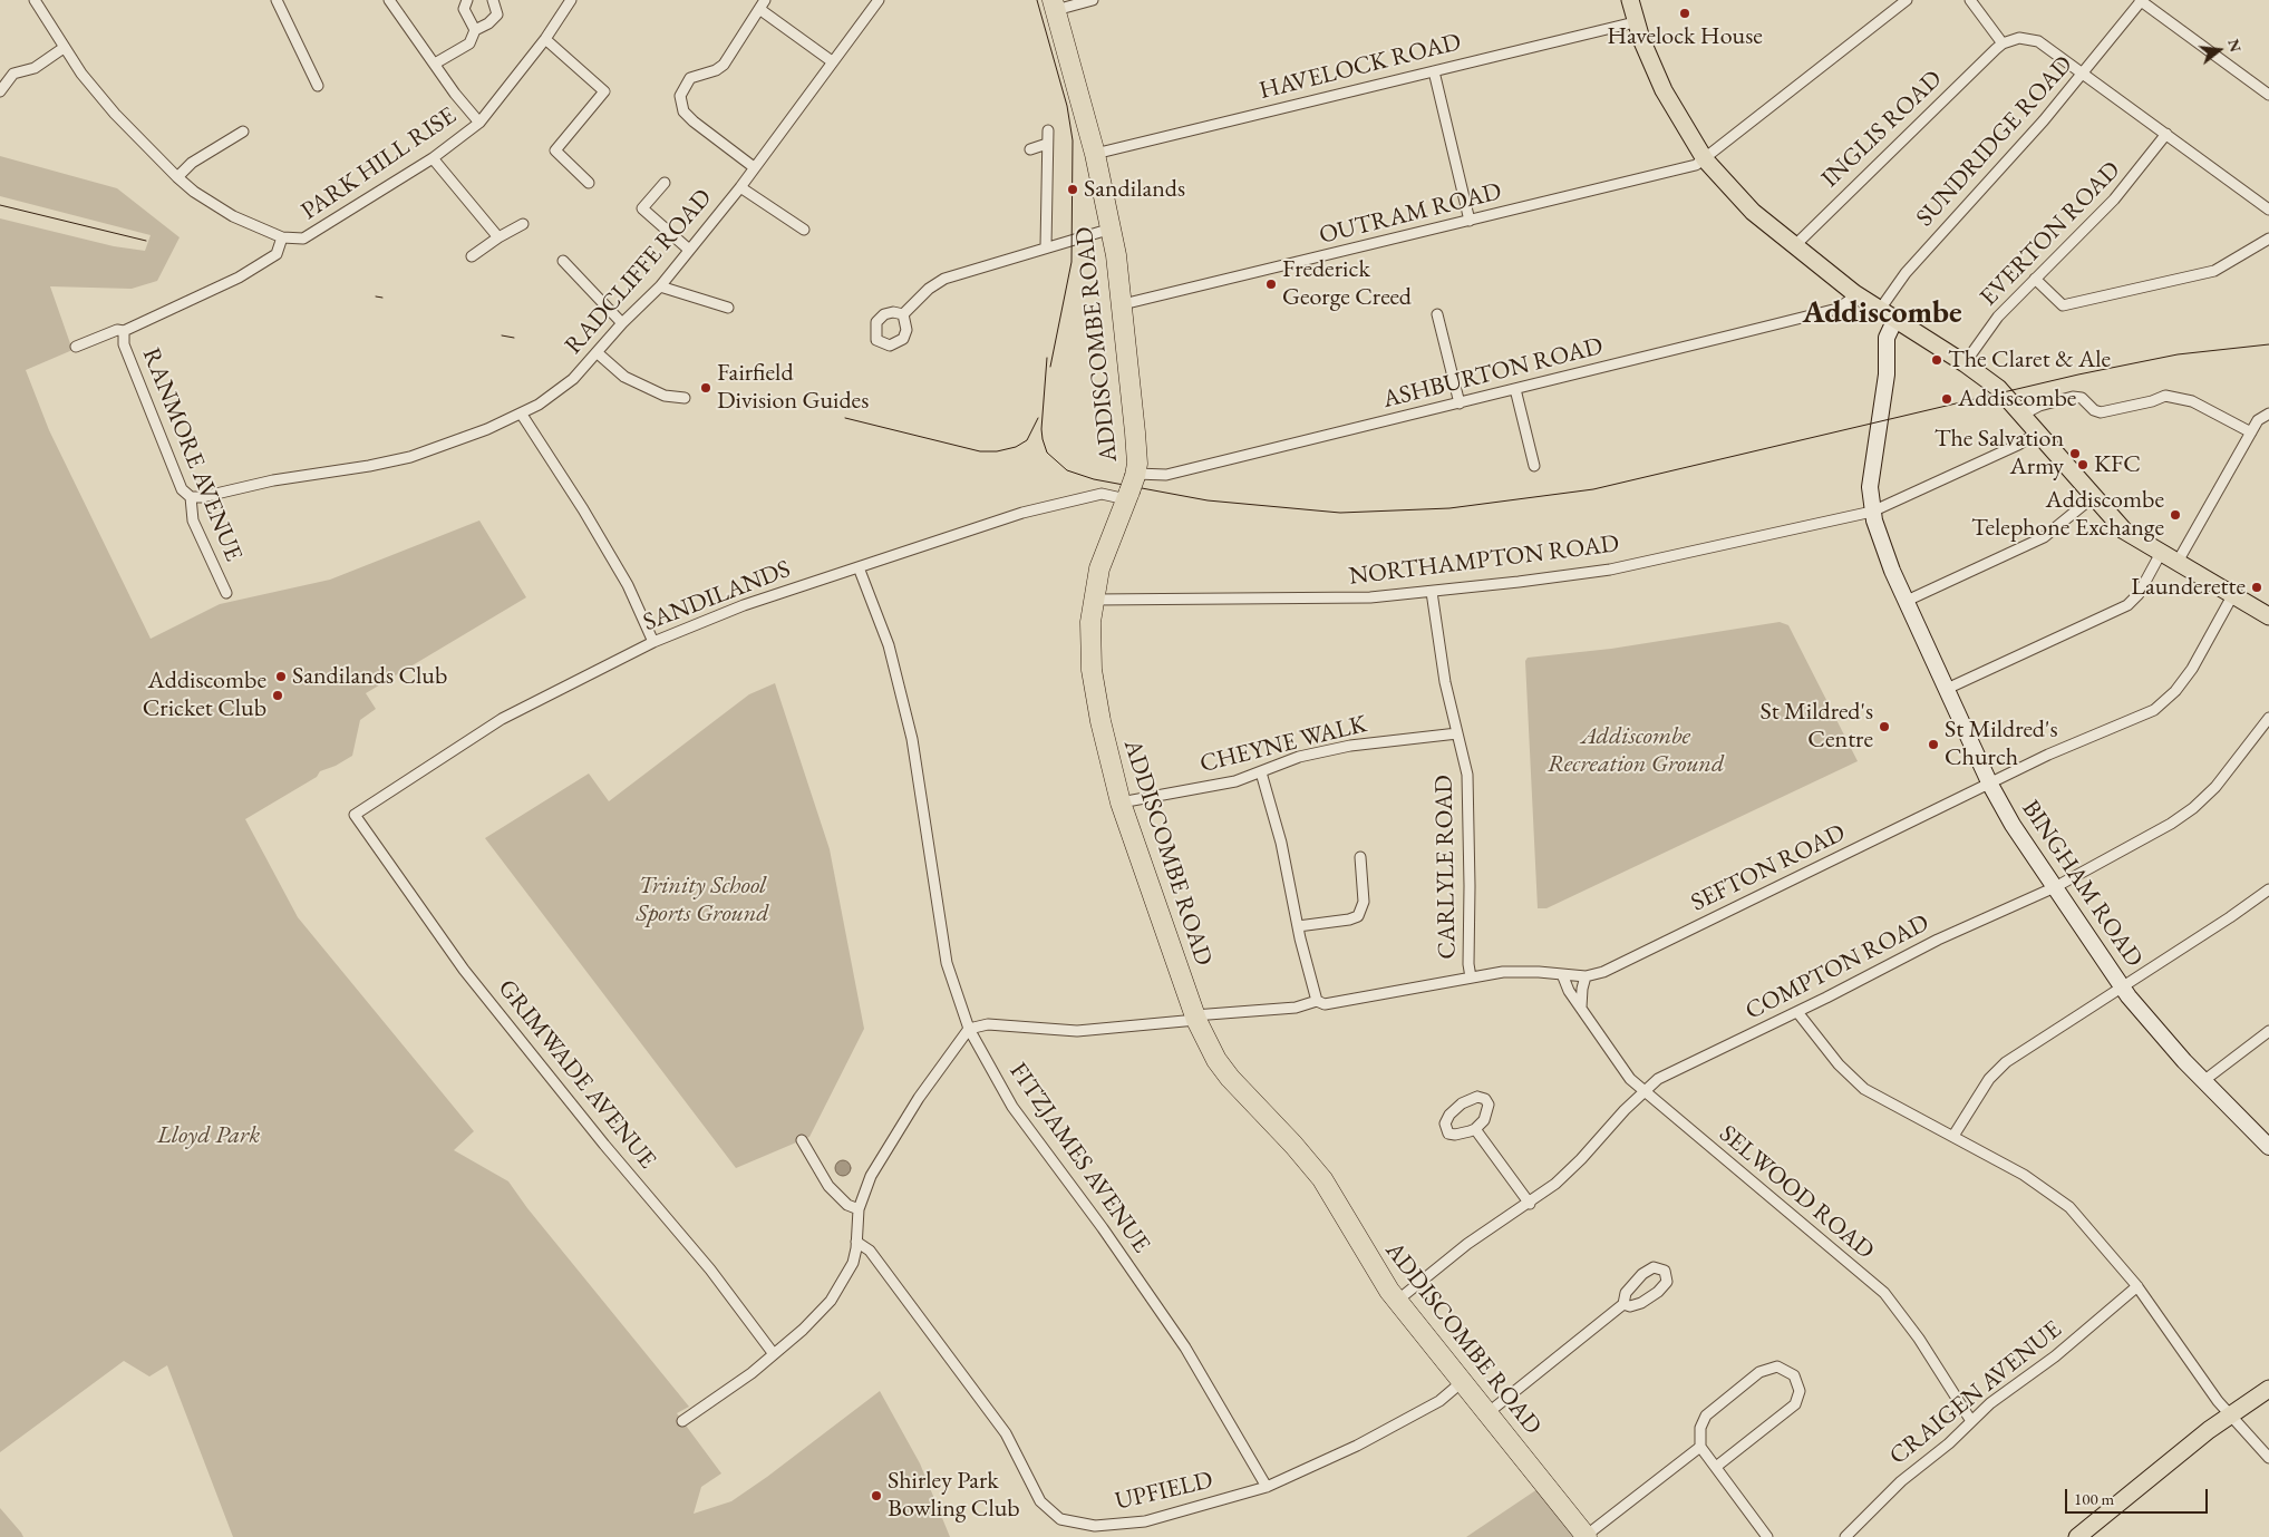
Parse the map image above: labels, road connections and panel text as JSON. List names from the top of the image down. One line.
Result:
{"streets":{"highway":["ADDISCOMBE ROAD"],"street":["HAVELOCK ROAD","INGLIS ROAD","SUNDRIDGE ROAD","PARK HILL RISE","OUTRAM ROAD","EVERTON ROAD","RADCLIFFE ROAD","ASHBURTON ROAD","RANMORE AVENUE","NORTHAMPTON ROAD","SANDILANDS","CHEYNE WALK","CARLYLE ROAD","SEFTON ROAD","BINGHAM ROAD","COMPTON ROAD","GRIMWADE AVENUE","FITZJAMES AVENUE","SELWOOD ROAD","CRAIGEN AVENUE","UPFIELD"]},"crossings":[["HAVELOCK ROAD","ADDISCOMBE ROAD"],["OUTRAM ROAD","ADDISCOMBE ROAD"],["RADCLIFFE ROAD","RANMORE AVENUE"],["ADDISCOMBE ROAD","ASHBURTON ROAD"],["ADDISCOMBE ROAD","NORTHAMPTON ROAD"],["ADDISCOMBE ROAD","SANDILANDS"],["ADDISCOMBE ROAD","CHEYNE WALK"],["ADDISCOMBE ROAD","SEFTON ROAD"],["ADDISCOMBE ROAD","COMPTON ROAD"],["ADDISCOMBE ROAD","UPFIELD"],["ASHBURTON ROAD","SANDILANDS"],["NORTHAMPTON ROAD","CARLYLE ROAD"],["NORTHAMPTON ROAD","BINGHAM ROAD"],["SANDILANDS","GRIMWADE AVENUE"],["SANDILANDS","FITZJAMES AVENUE"],["CHEYNE WALK","CARLYLE ROAD"],["CARLYLE ROAD","SEFTON ROAD"],["SEFTON ROAD","BINGHAM ROAD"],["SEFTON ROAD","FITZJAMES AVENUE"],["SEFTON ROAD","SELWOOD ROAD"],["BINGHAM ROAD","COMPTON ROAD"],["COMPTON ROAD","SELWOOD ROAD"],["FITZJAMES AVENUE","UPFIELD"],["SELWOOD ROAD","CRAIGEN AVENUE"]],"districts":["Addiscombe"],"parks":["Addiscombe Recreation Ground","Trinity School Sports Ground","Lloyd Park"],"places":["Havelock House","Sandilands","Frederick George Creed","The Claret & Ale","Fairfield Division Guides","Addiscombe","The Salvation Army","KFC","Addiscombe Telephone Exchange","Launderette","Sandilands Club","Addiscombe Cricket Club","St Mildred's Centre","St Mildred's Church","Shirley Park Bowling Club"],"scale_bar":"100 m","north":"right"}
